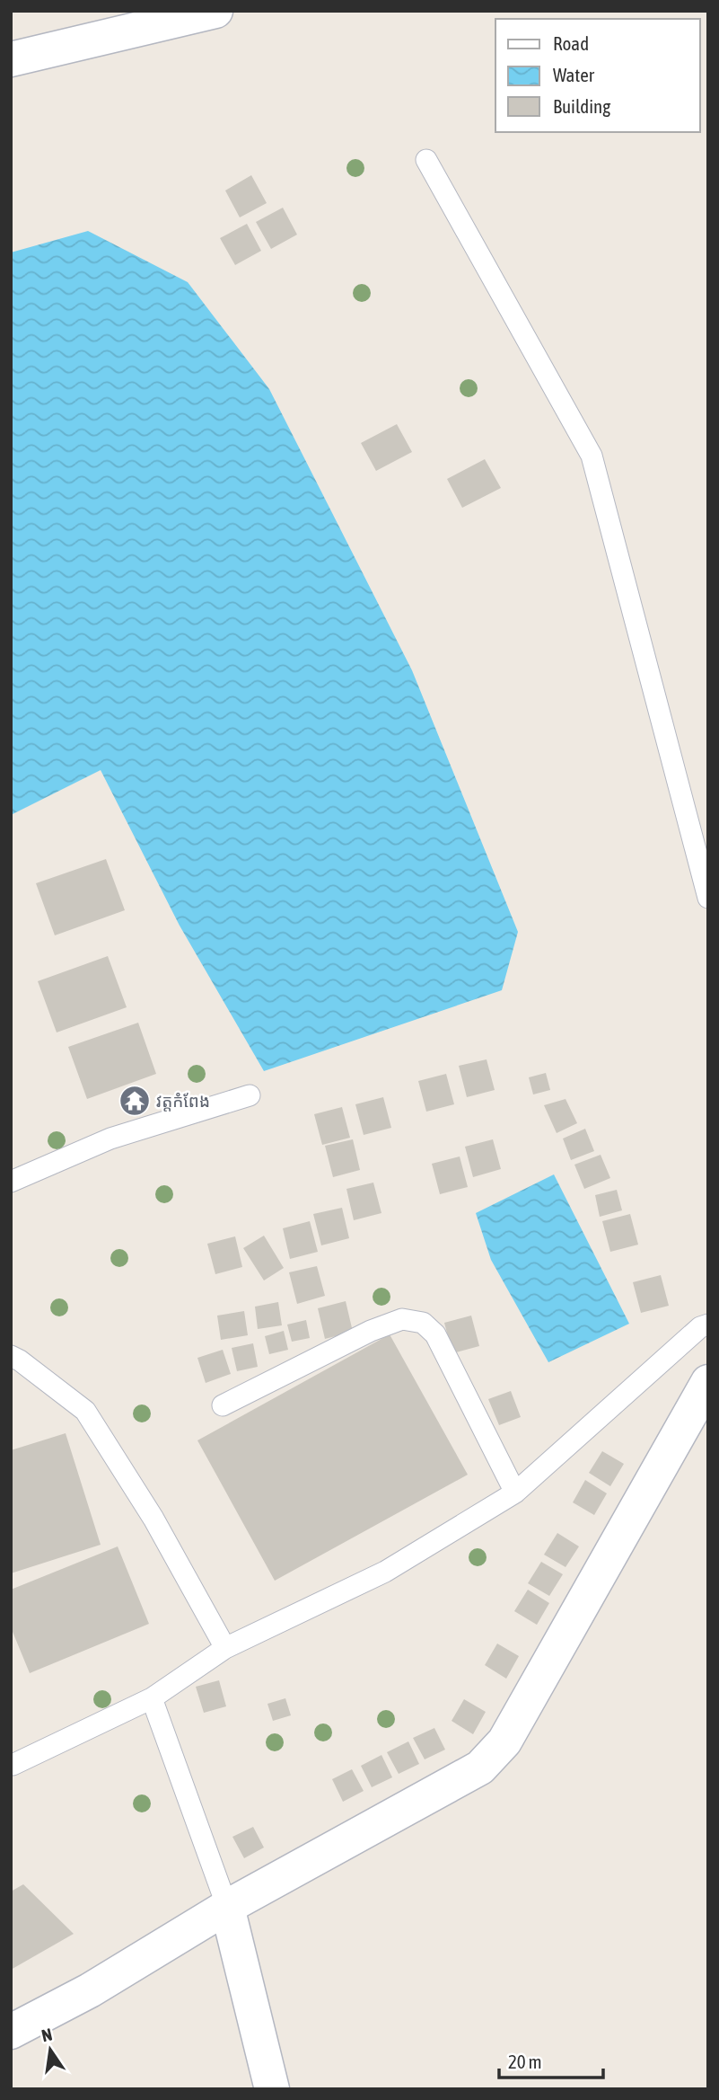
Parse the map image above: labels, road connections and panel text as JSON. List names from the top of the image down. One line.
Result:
{"places":{"temple":["វត្តកំពែង"]},"legend":["Road","Water","Building"],"scale_bar":"20 m","north":"top"}
